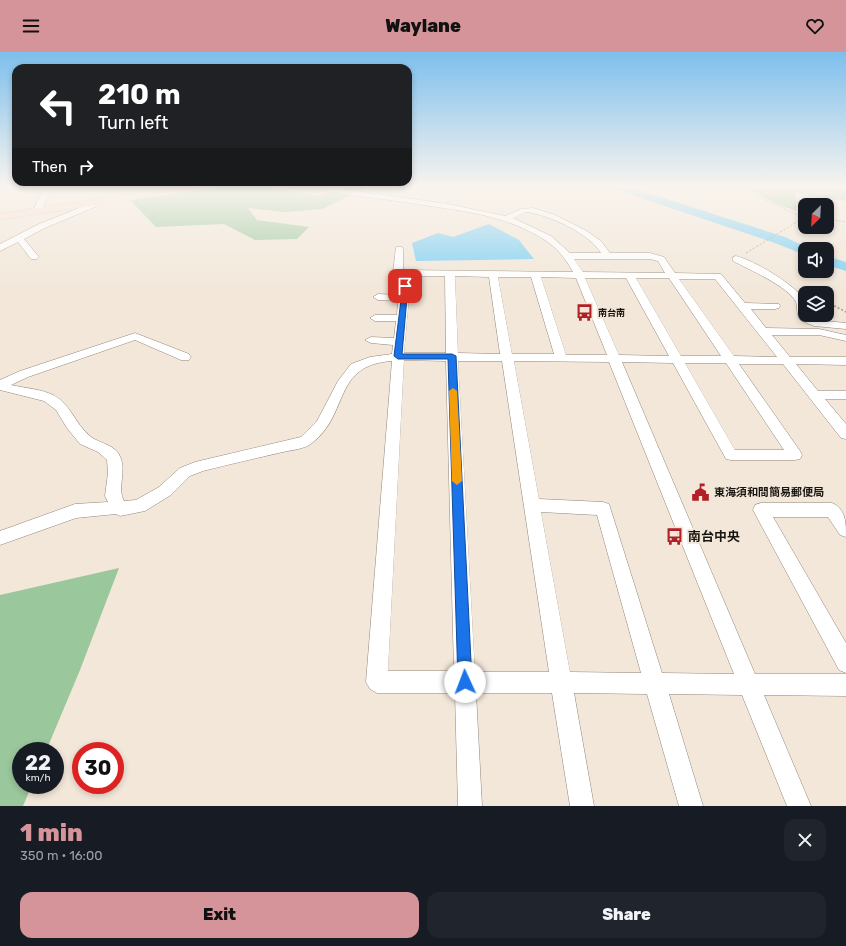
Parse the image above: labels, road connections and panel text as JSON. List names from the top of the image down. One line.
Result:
{"places":{"bus stop":["南台南","南台中央"],"public building":["東海須和間簡易郵便局"]},"north":"bottom left","page":{"header":"Waylane","turn":["210 m","Turn left"],"then":"Then","speed":"22 km/h","limit":"30","heading":["1 min","350 m · 16:00"],"buttons":["Exit","Share"]}}
